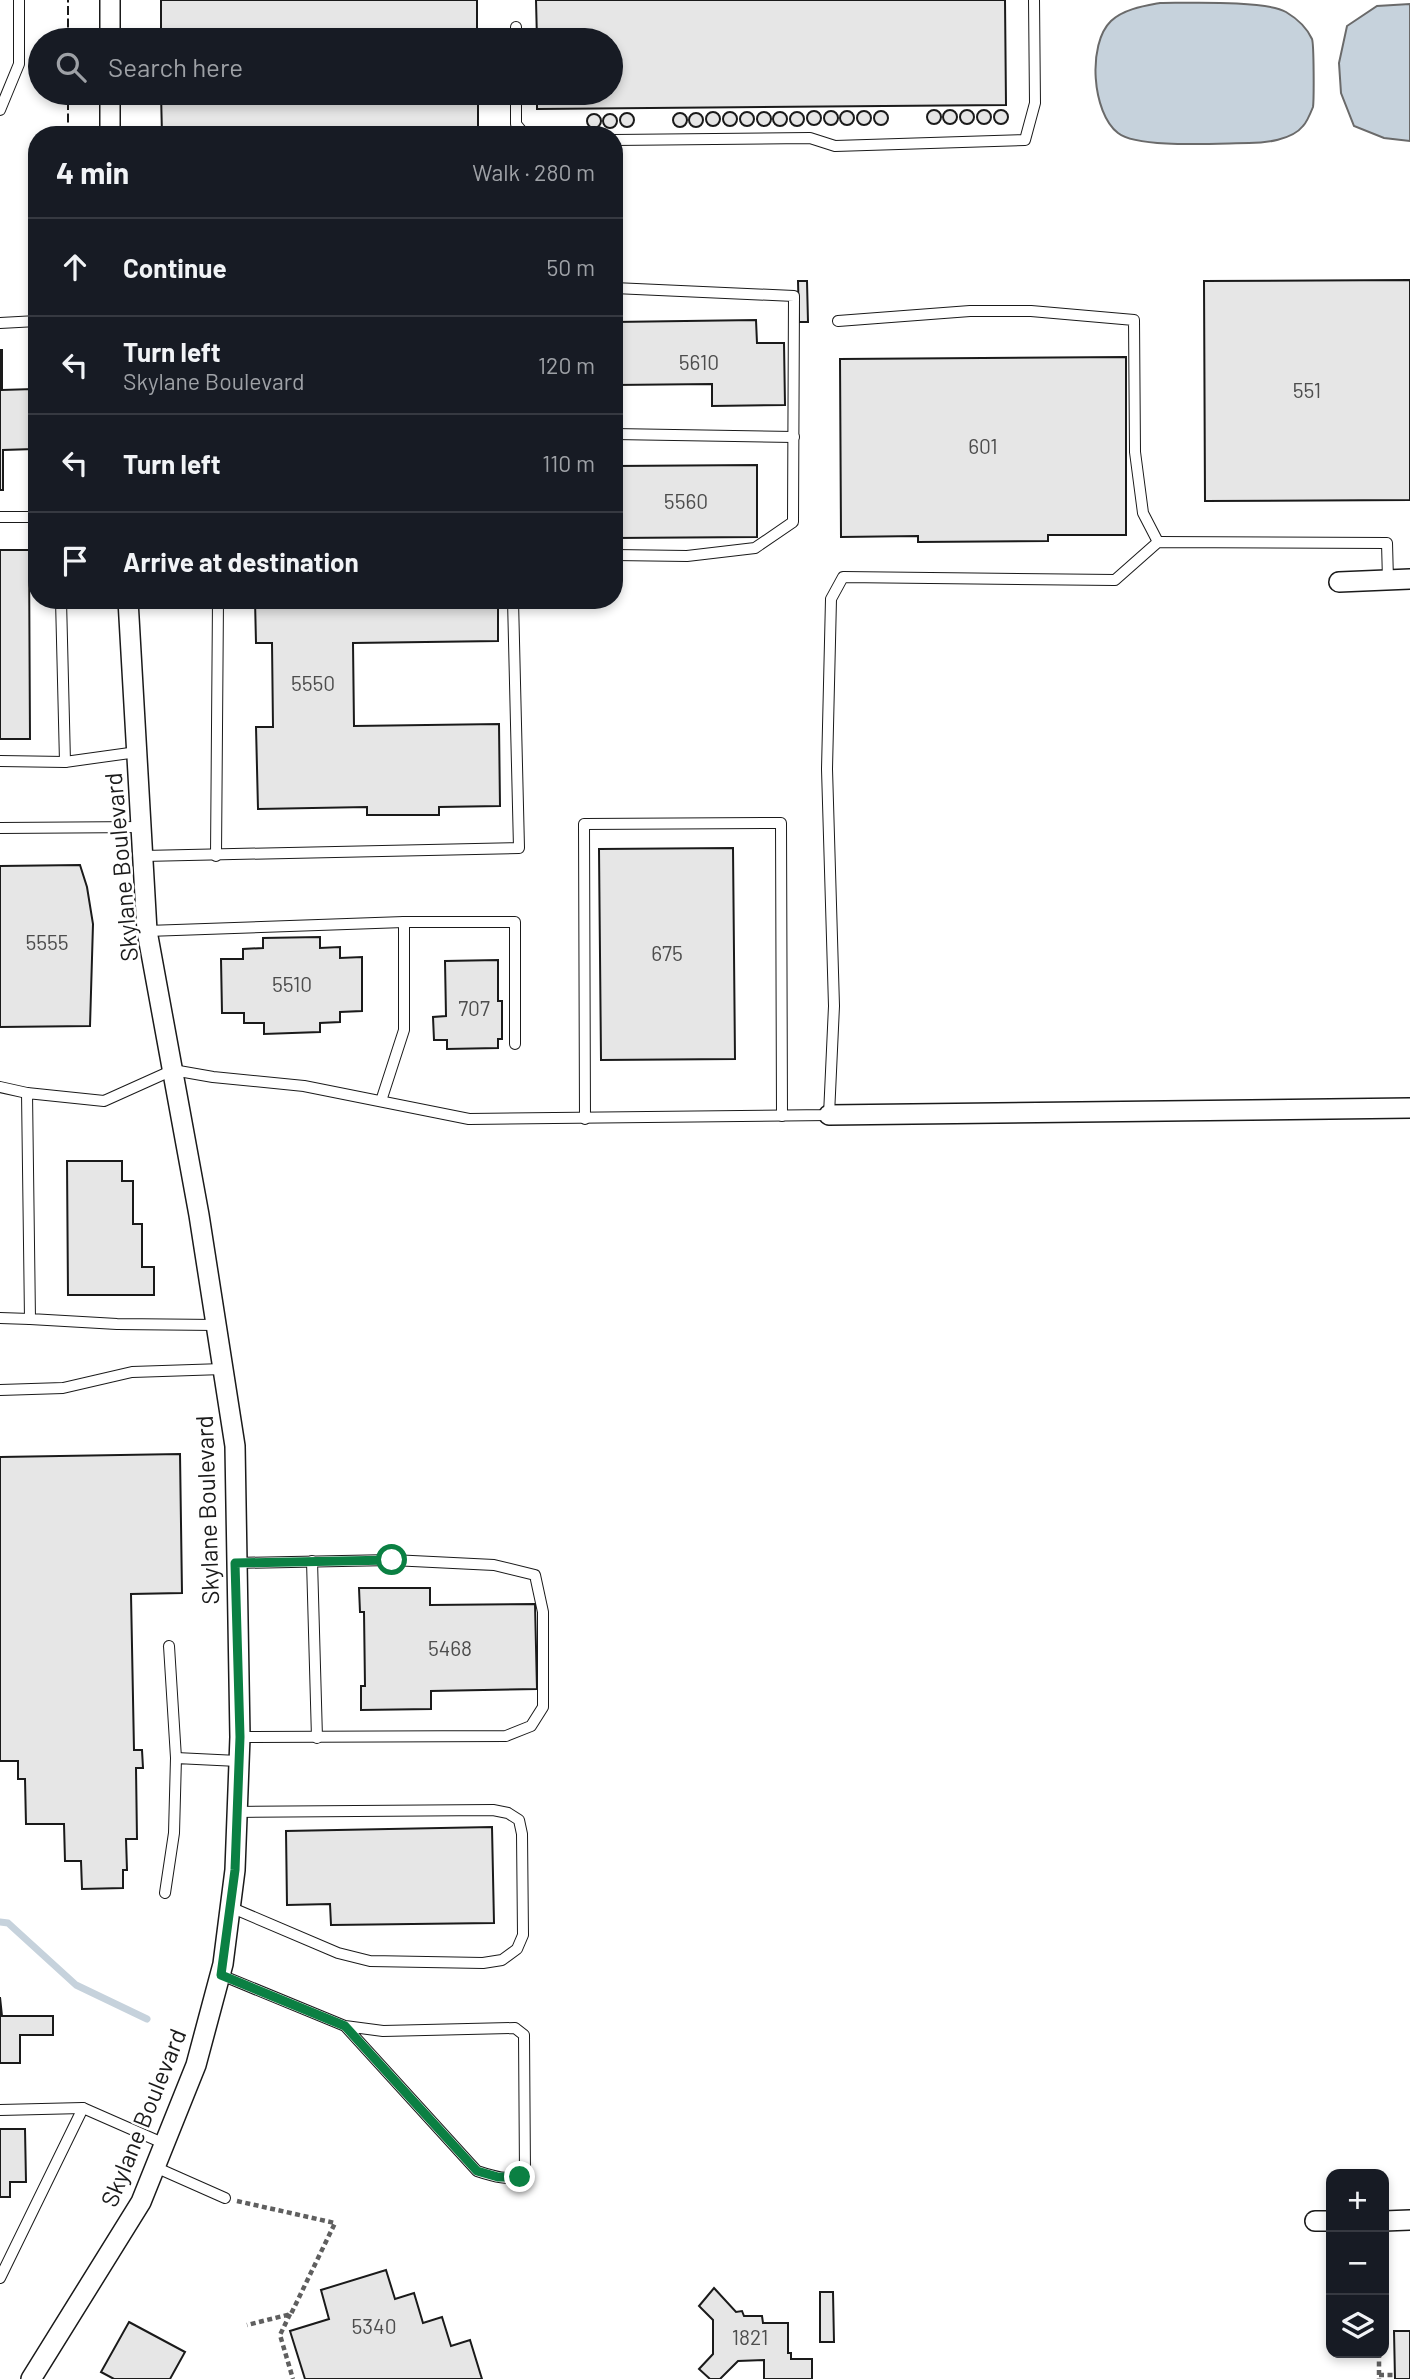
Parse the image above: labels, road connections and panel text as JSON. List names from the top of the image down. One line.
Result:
{"streets":{"street":["Skylane Boulevard"]},"house_numbers":["5610","551","601","5560","5550","5555","675","5510","707","5468","5340","1821"],"page":{"search":"Search here","heading":["4 min","Walk · 280 m"],"list":[["Continue","50 m"],["Turn left","Skylane Boulevard","120 m"],["Turn left","110 m"],"Arrive at destination"],"map_buttons":["+","−"]}}
